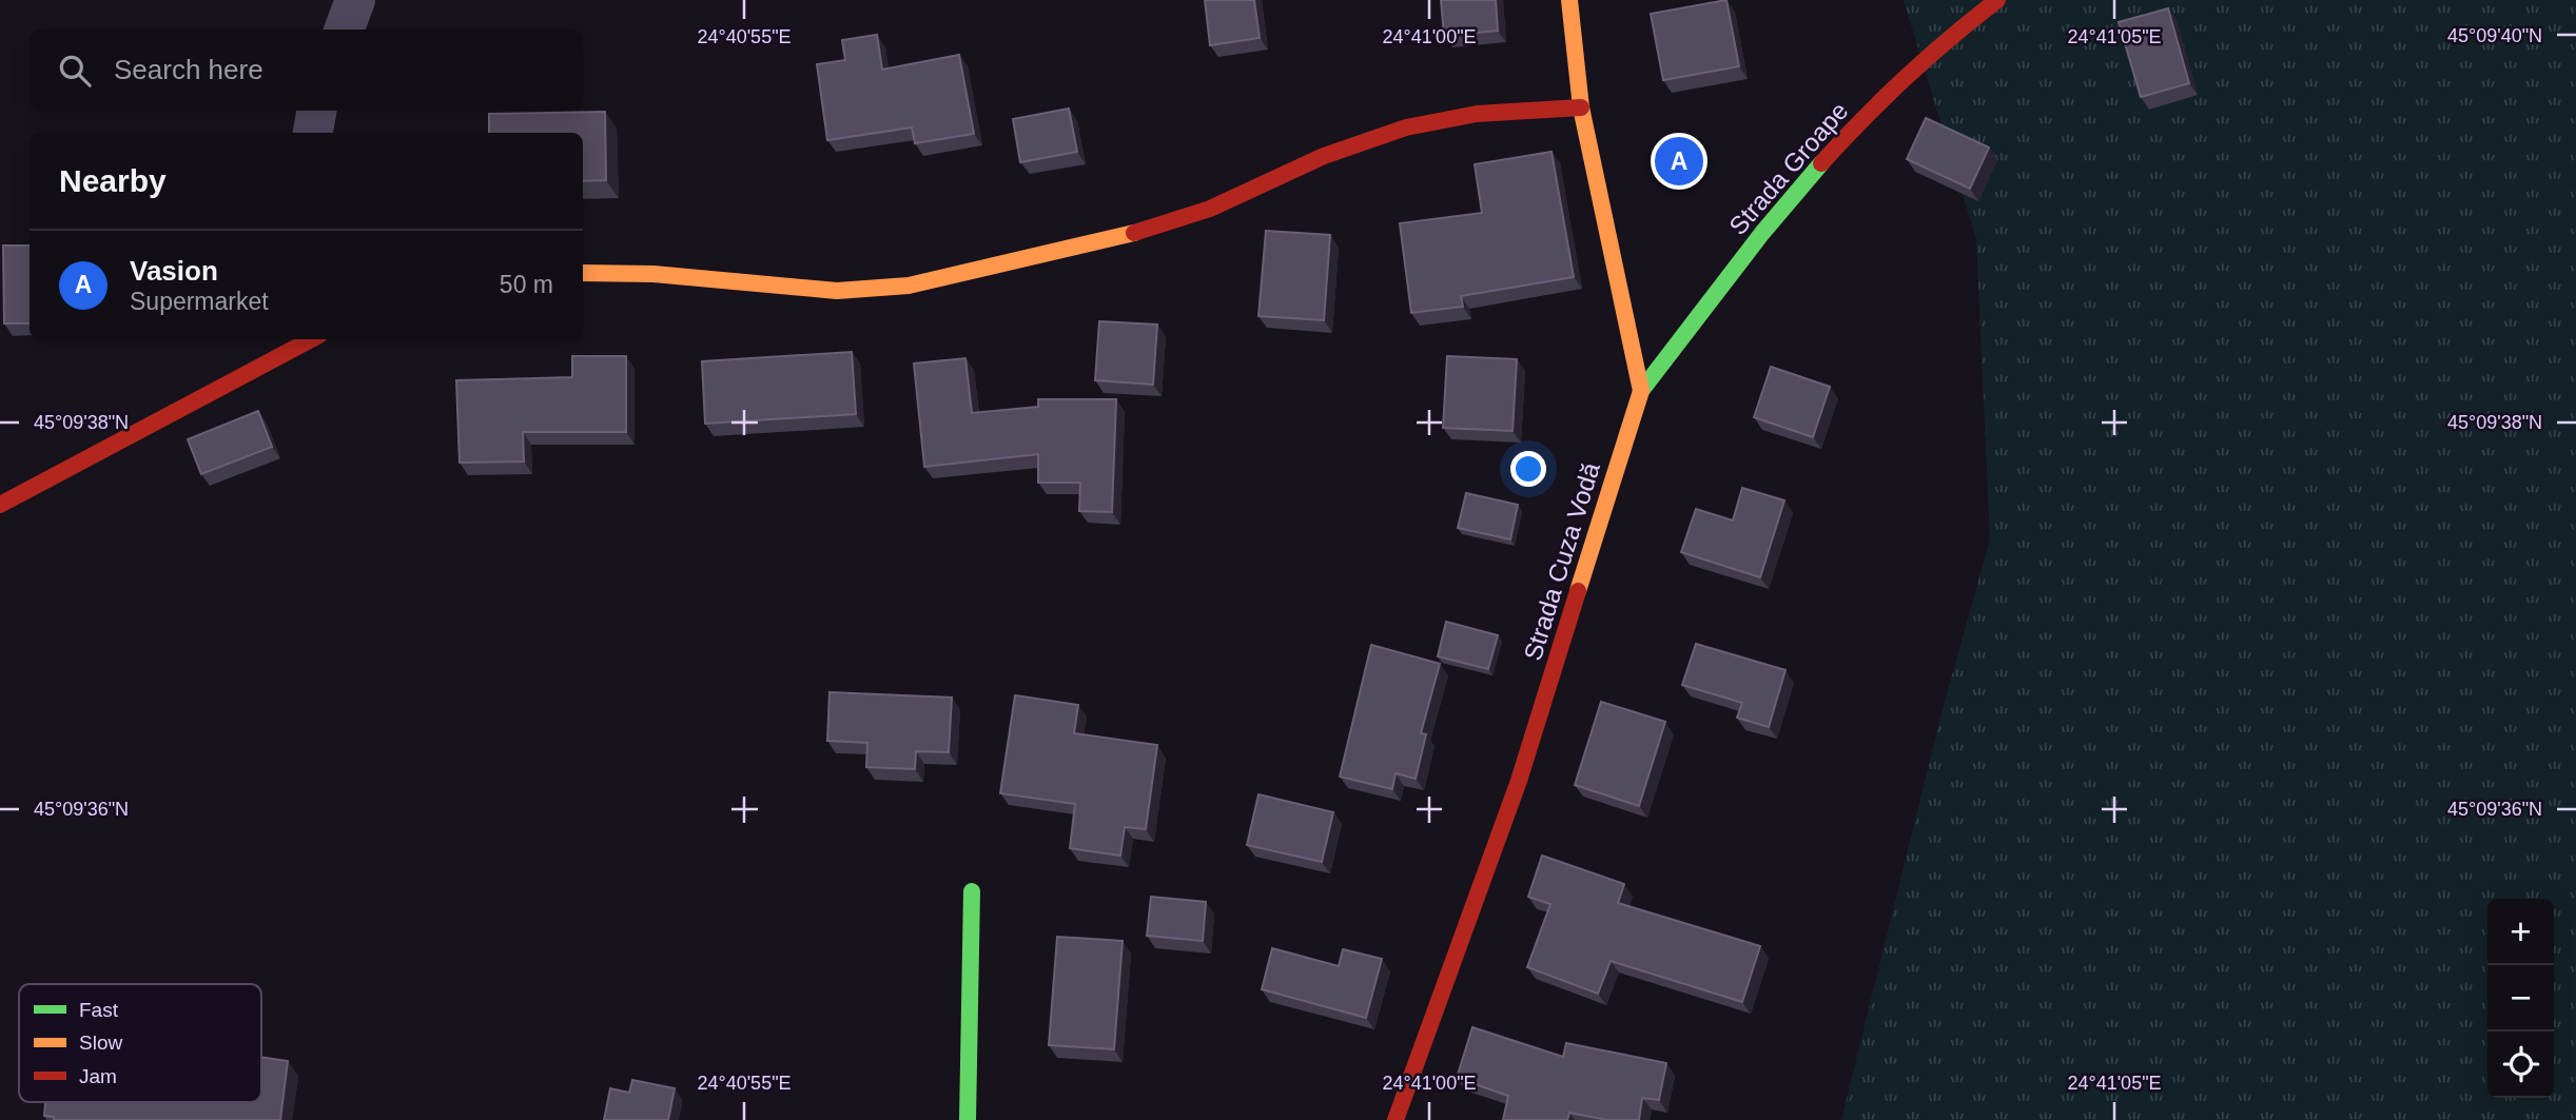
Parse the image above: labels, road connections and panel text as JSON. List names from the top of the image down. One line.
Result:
{"streets":{"street":["Strada Groape","Strada Cuza Vodă"]},"crossings":[["Strada Groape","Strada Cuza Vodă"]],"legend":["Fast","Slow","Jam"],"page":{"search":"Search here","pins":"A","heading":"Nearby","list":[{"mark":"A","name":"Vasion","note":"Supermarket","value":"50 m"}],"map_buttons":["+","−"]},"coordinates":["45°09'40\"N","24°40'55\"E","24°41'00\"E","24°41'05\"E","45°09'38\"N","45°09'36\"N"]}
